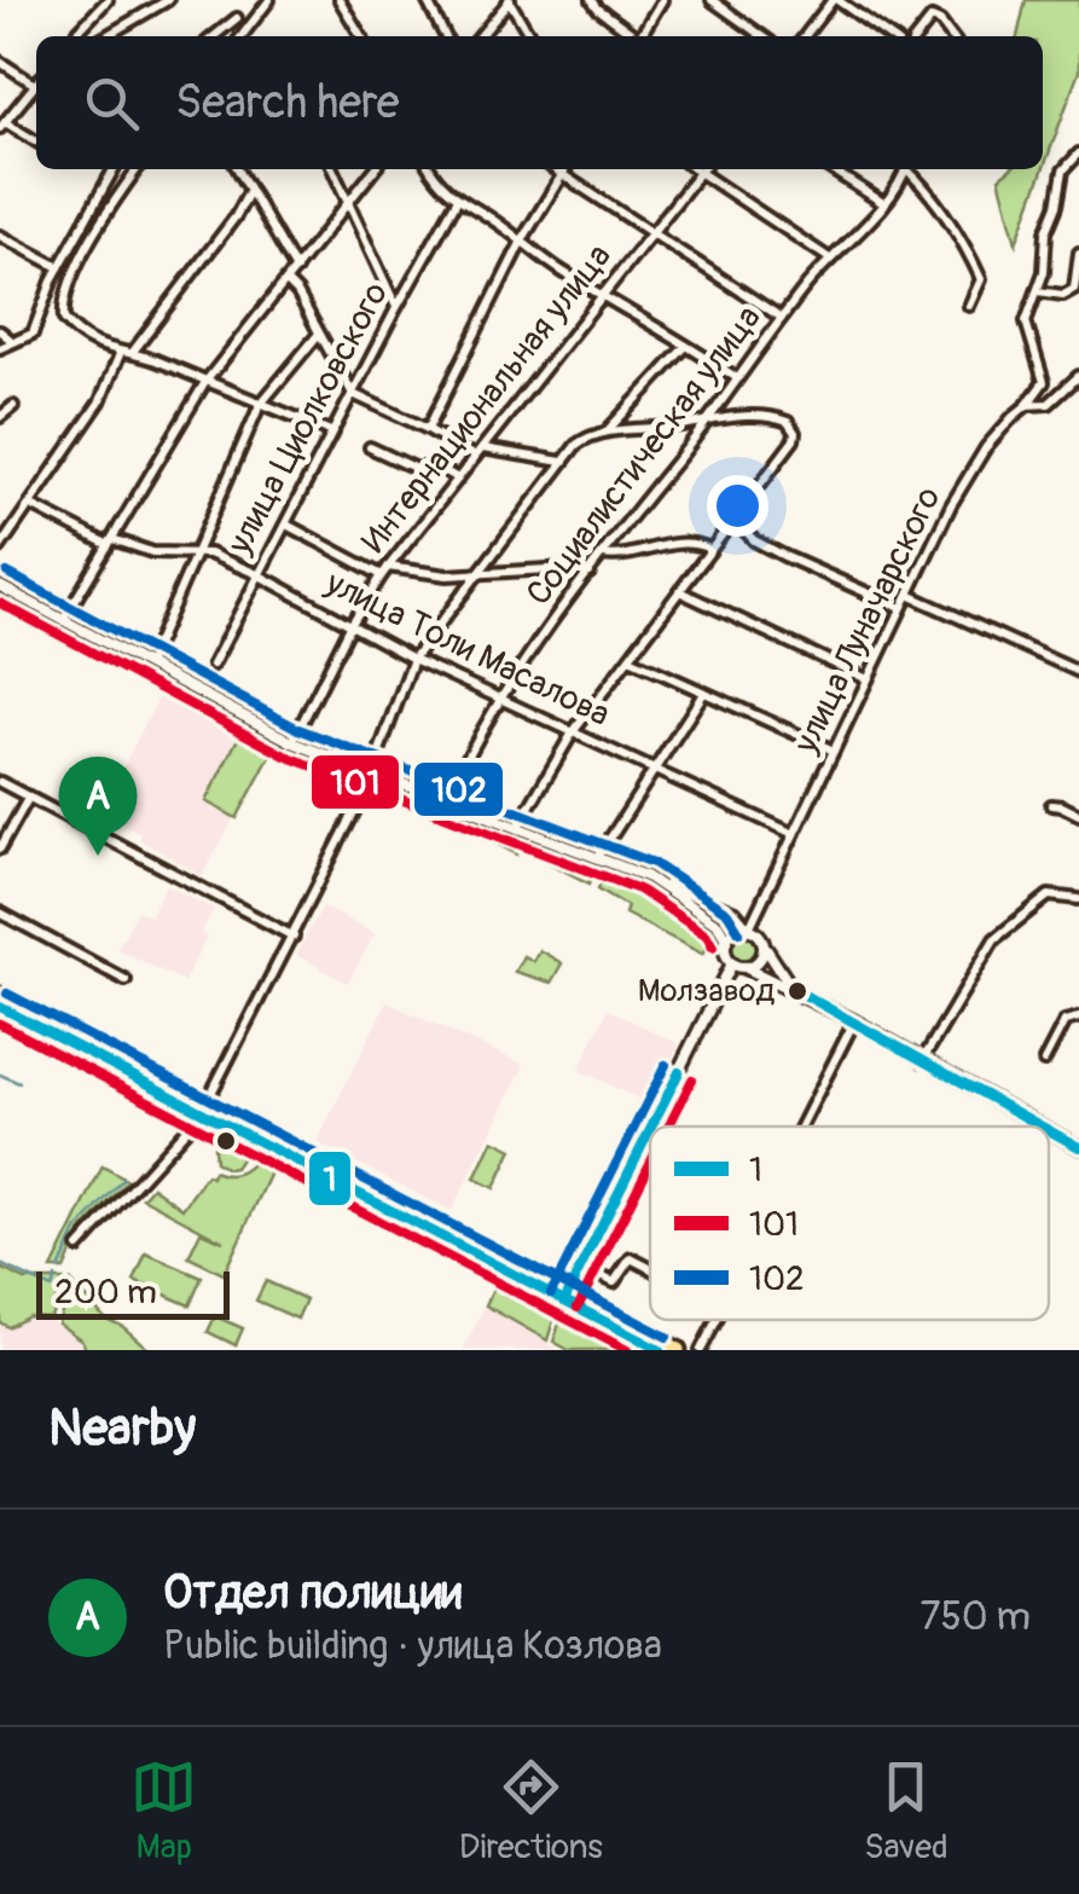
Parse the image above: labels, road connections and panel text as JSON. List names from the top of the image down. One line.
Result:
{"streets":{"street":["Интернациональная улица","улица Циолковского","Социалистическая улица","улица Луначарского","улица Толи Масалова"]},"crossings":[["Интернациональная улица","улица Толи Масалова"],["улица Циолковского","улица Толи Масалова"],["Социалистическая улица","улица Толи Масалова"],["улица Луначарского","улица Толи Масалова"]],"places":["Молзавод"],"lines":["transit line 102","transit line 101","transit line 1"],"legend":["1","101","102"],"scale_bar":"200 m","page":{"search":"Search here","pins":"A","scale":"200 m","heading":"Nearby","list":[{"mark":"A","name":"Отдел полиции","note":"Public building · улица Козлова","value":"750 m"}],"nav":["Map","Directions","Saved"]}}
